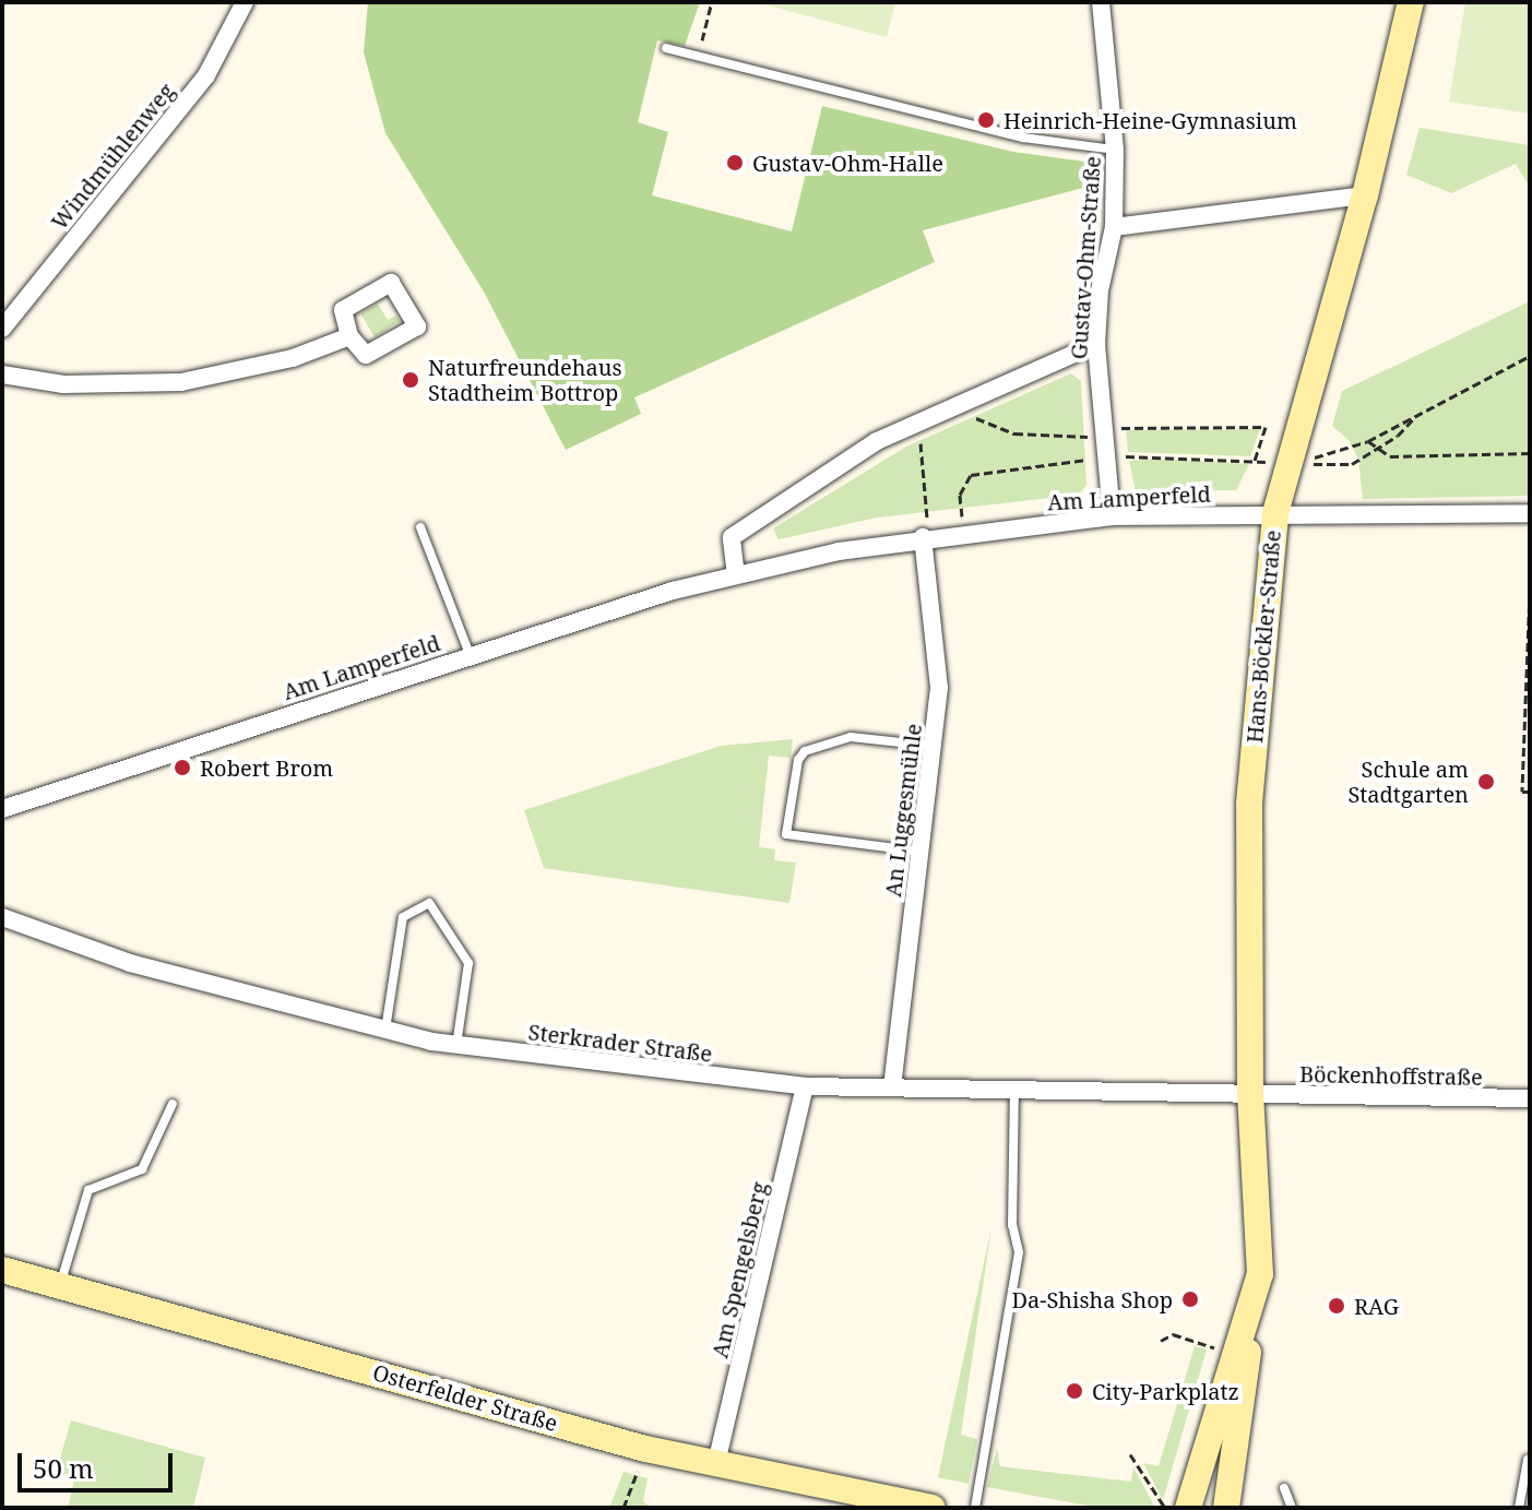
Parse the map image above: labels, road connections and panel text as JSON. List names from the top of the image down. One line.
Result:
{"streets":{"main road":["Hans-Böckler-Straße","Osterfelder Straße"],"street":["Windmühlenweg","Gustav-Ohm-Straße","Am Lamperfeld","An Luggesmühle","Sterkrader Straße","Böckenhoffstraße","Am Spengelsberg"]},"crossings":[["Gustav-Ohm-Straße","Am Lamperfeld"],["Am Lamperfeld","Hans-Böckler-Straße"],["Am Lamperfeld","An Luggesmühle"],["Hans-Böckler-Straße","Sterkrader Straße"],["Hans-Böckler-Straße","Böckenhoffstraße"],["An Luggesmühle","Sterkrader Straße"],["Sterkrader Straße","Böckenhoffstraße"],["Sterkrader Straße","Am Spengelsberg"],["Am Spengelsberg","Osterfelder Straße"]],"places":["Heinrich-Heine-Gymnasium","Gustav-Ohm-Halle","Naturfreundehaus Stadtheim Bottrop","Robert Brom","Schule am Stadtgarten","Da-Shisha Shop","RAG","City-Parkplatz"],"scale_bar":"50 m"}
